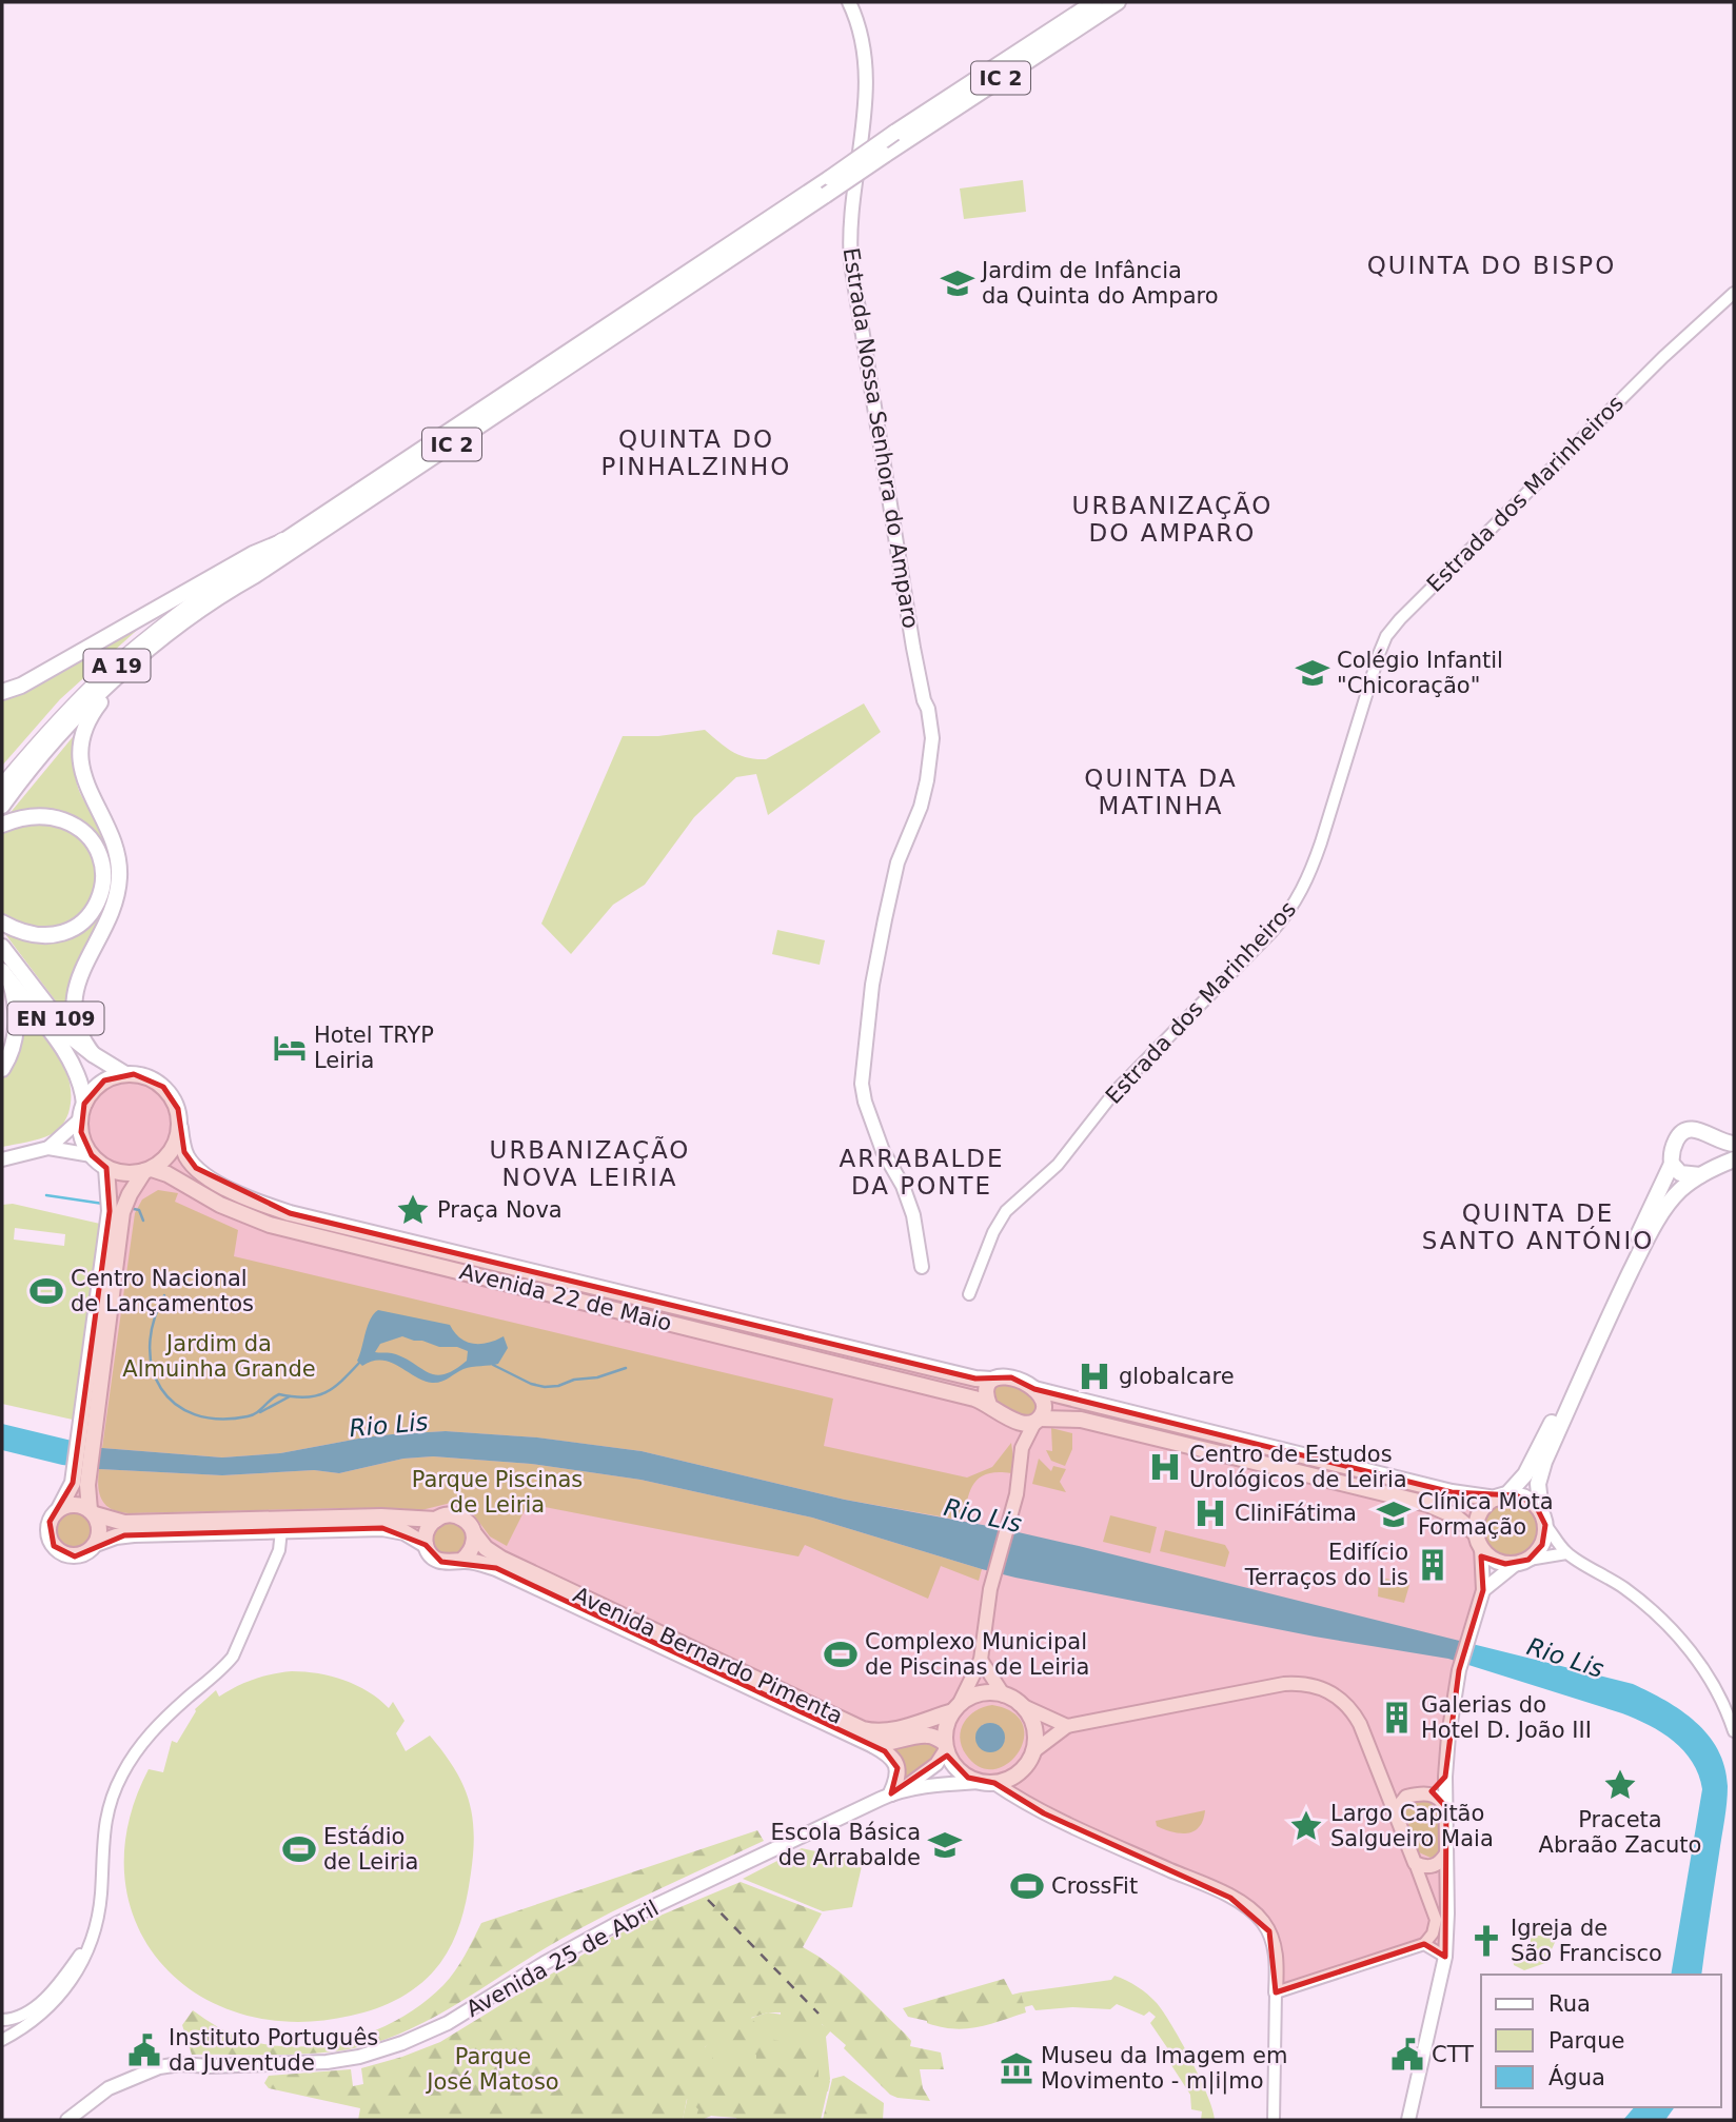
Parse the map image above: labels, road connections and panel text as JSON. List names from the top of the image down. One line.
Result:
{"streets":{"highway":["A 19"],"main road":["IC 2","Estrada Nossa Senhora do Amparo","EN 109","Avenida 22 de Maio","Avenida Bernardo Pimenta","Avenida 25 de Abril"],"street":["Estrada dos Marinheiros"]},"crossings":[["IC 2","A 19"],["EN 109","Avenida 22 de Maio"],["Avenida Bernardo Pimenta","Avenida 25 de Abril"]],"districts":["QUINTA DO BISPO","QUINTA DO PINHALZINHO","URBANIZAÇÃO DO AMPARO","QUINTA DA MATINHA","URBANIZAÇÃO NOVA LEIRIA","ARRABALDE DA PONTE","QUINTA DE SANTO ANTÓNIO"],"water":["Rio Lis"],"parks":["Jardim da Almuinha Grande","Parque Piscinas de Leiria","Parque José Matoso"],"places":{"school or university":["Jardim de Infância da Quinta do Amparo","Colégio Infantil \"Chicoração\"","Clínica Mota Formação","Escola Básica de Arrabalde"],"hotel":["Hotel TRYP Leiria"],"place":["Praça Nova","Praceta Abraão Zacuto","Largo Capitão Salgueiro Maia"],"sports":["Centro Nacional de Lançamentos","Complexo Municipal de Piscinas de Leiria","Estádio de Leiria","CrossFit"],"hospital":["globalcare","Centro de Estudos Urológicos de Leiria","CliniFátima"],"building":["Edifício Terraços do Lis","Galerias do Hotel D. João III"],"church":["Igreja de São Francisco"],"public building":["Instituto Português da Juventude","CTT"],"museum":["Museu da Imagem em Movimento - m|i|mo"]},"legend":["Rua","Parque","Água"]}
